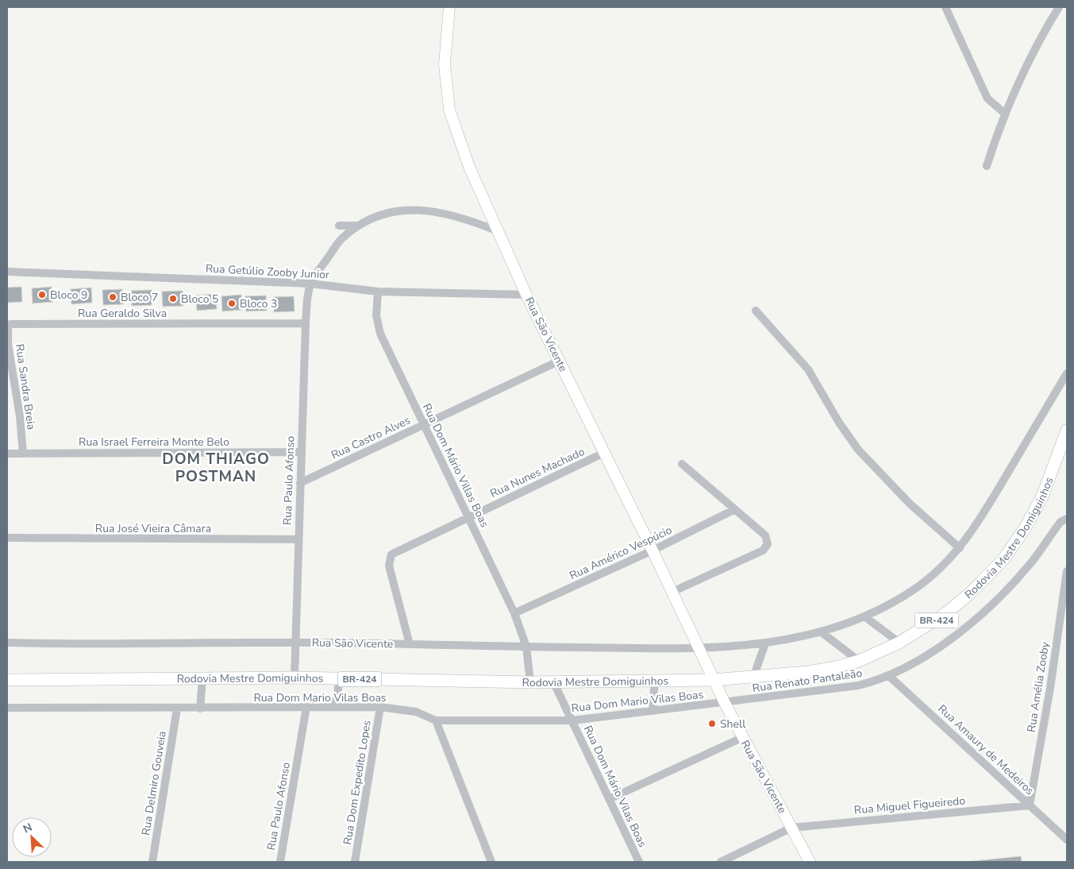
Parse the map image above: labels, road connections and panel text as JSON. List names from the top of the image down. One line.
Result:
{"streets":{"main road":["Rodovia Mestre Domiguinhos","BR-424"],"street":["Rua Getúlio Zooby Junior","Rua Geraldo Silva","Rua São Vicente","Rua Sandra Breia","Rua Castro Alves","Rua Israel Ferreira Monte Belo","Rua Dom Mário Villas Boas","Rua Nunes Machado","Rua Paulo Afonso","Rua José Vieira Câmara","Rua Américo Vespúcio","Rua Renato Pantaleão","Rua Amélia Zooby","Rua Dom Mario Vilas Boas","Rua Amaury de Medeiros","Rua Dom Expedito Lopes","Rua Delmiro Gouveia","Rua Dom Mário Vilas Boas","Rua Miguel Figueiredo"]},"crossings":[["Rua Getúlio Zooby Junior","Rua São Vicente"],["Rua Getúlio Zooby Junior","Rua Dom Mário Villas Boas"],["Rua Getúlio Zooby Junior","Rua Paulo Afonso"],["Rua Geraldo Silva","Rua Sandra Breia"],["Rua Geraldo Silva","Rua Paulo Afonso"],["Rua São Vicente","Rua Castro Alves"],["Rua São Vicente","Rua Dom Mário Villas Boas"],["Rua São Vicente","Rua Nunes Machado"],["Rua São Vicente","Rua Paulo Afonso"],["Rua São Vicente","Rodovia Mestre Domiguinhos"],["Rua São Vicente","Rua Américo Vespúcio"],["Rua São Vicente","Rua Renato Pantaleão"],["Rua São Vicente","Rua Dom Mario Vilas Boas"],["Rua São Vicente","Rua Miguel Figueiredo"],["Rua Sandra Breia","Rua Israel Ferreira Monte Belo"],["Rua Castro Alves","Rua Dom Mário Villas Boas"],["Rua Castro Alves","Rua Paulo Afonso"],["Rua Israel Ferreira Monte Belo","Rua Paulo Afonso"],["Rua Dom Mário Villas Boas","Rua Nunes Machado"],["Rua Dom Mário Villas Boas","Rodovia Mestre Domiguinhos"],["Rua Dom Mário Villas Boas","Rua Américo Vespúcio"],["Rua Paulo Afonso","Rua José Vieira Câmara"],["Rua Paulo Afonso","Rodovia Mestre Domiguinhos"],["Rua Paulo Afonso","Rua Dom Mario Vilas Boas"],["Rodovia Mestre Domiguinhos","Rua Dom Mário Vilas Boas"],["Rua Renato Pantaleão","Rua Dom Mario Vilas Boas"],["Rua Renato Pantaleão","Rua Amaury de Medeiros"],["Rua Amélia Zooby","Rua Amaury de Medeiros"],["Rua Amélia Zooby","Rua Miguel Figueiredo"],["Rua Dom Mario Vilas Boas","Rua Dom Expedito Lopes"],["Rua Dom Mario Vilas Boas","Rua Delmiro Gouveia"],["Rua Dom Mario Vilas Boas","Rua Dom Mário Vilas Boas"],["Rua Amaury de Medeiros","Rua Miguel Figueiredo"]],"districts":["DOM THIAGO POSTMAN"],"places":["Bloco 9","Bloco 7","Bloco 5","Bloco 3","Shell"],"north":"top left"}
